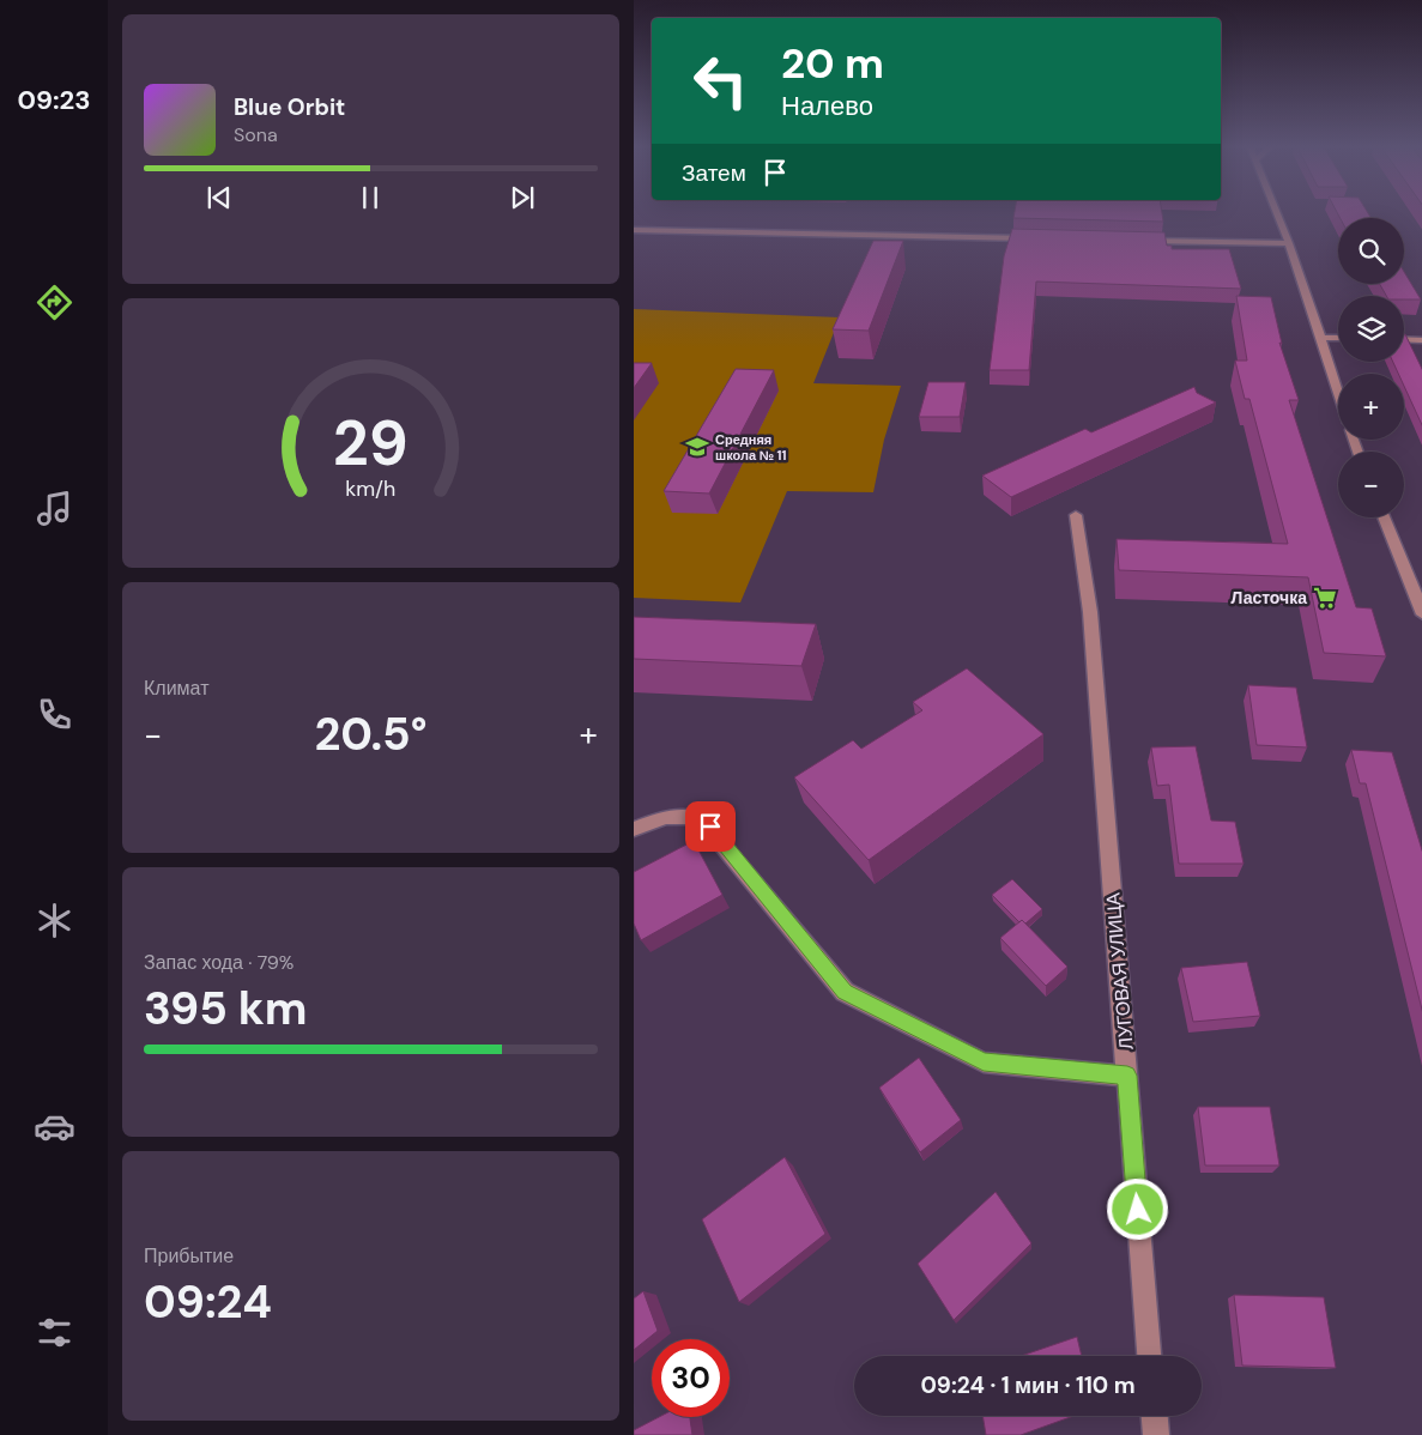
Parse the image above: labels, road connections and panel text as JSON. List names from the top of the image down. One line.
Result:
{"streets":{"street":["ЛУГОВАЯ УЛИЦА"]},"places":{"school or university":["Средняя школа № 11"],"supermarket":["Ласточка"]},"page":{"tabs":"09:23","turn":["20 m","Налево"],"song":["Blue Orbit","Sona"],"then":"Затем","map_buttons":["+","−"],"tile":["Климат",["Запас хода · 79%","395 km"],["Прибытие","09:24"]],"heat":["−","20.5°","+"],"limit":"30","trip":"09:24 · 1 мин · 110 m","gauge":["29","km/h"]}}
